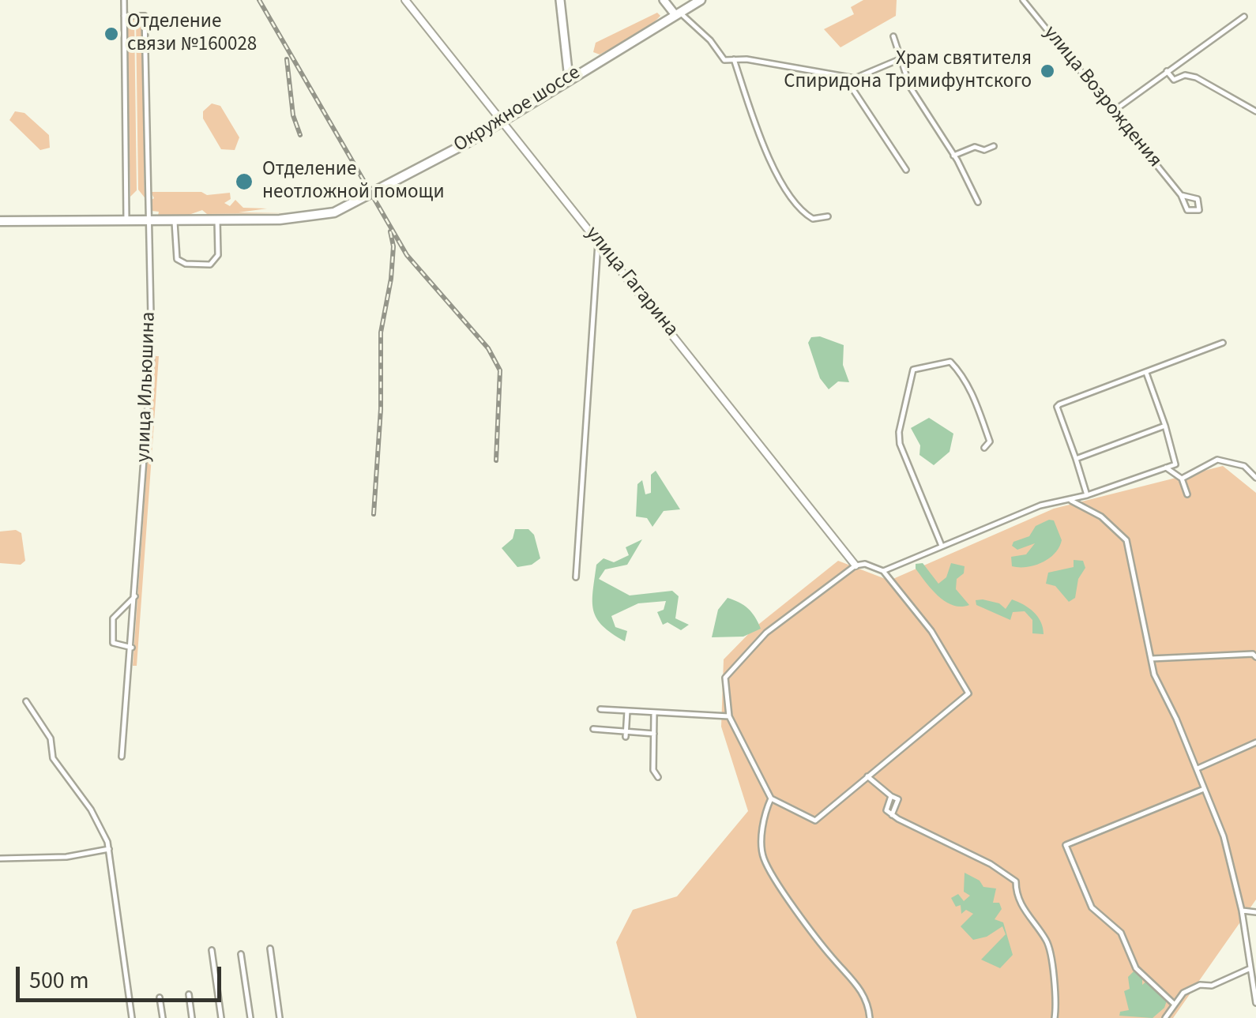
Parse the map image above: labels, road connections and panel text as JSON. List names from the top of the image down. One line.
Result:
{"streets":{"main road":["Окружное шоссе"],"street":["улица Возрождения","улица Гагарина","улица Ильюшина"]},"crossings":[["Окружное шоссе","улица Гагарина"],["Окружное шоссе","улица Ильюшина"]],"places":["Отделение связи №160028","Храм святителя Спиридона Тримифунтского","Отделение неотложной помощи"],"scale_bar":"500 m"}
